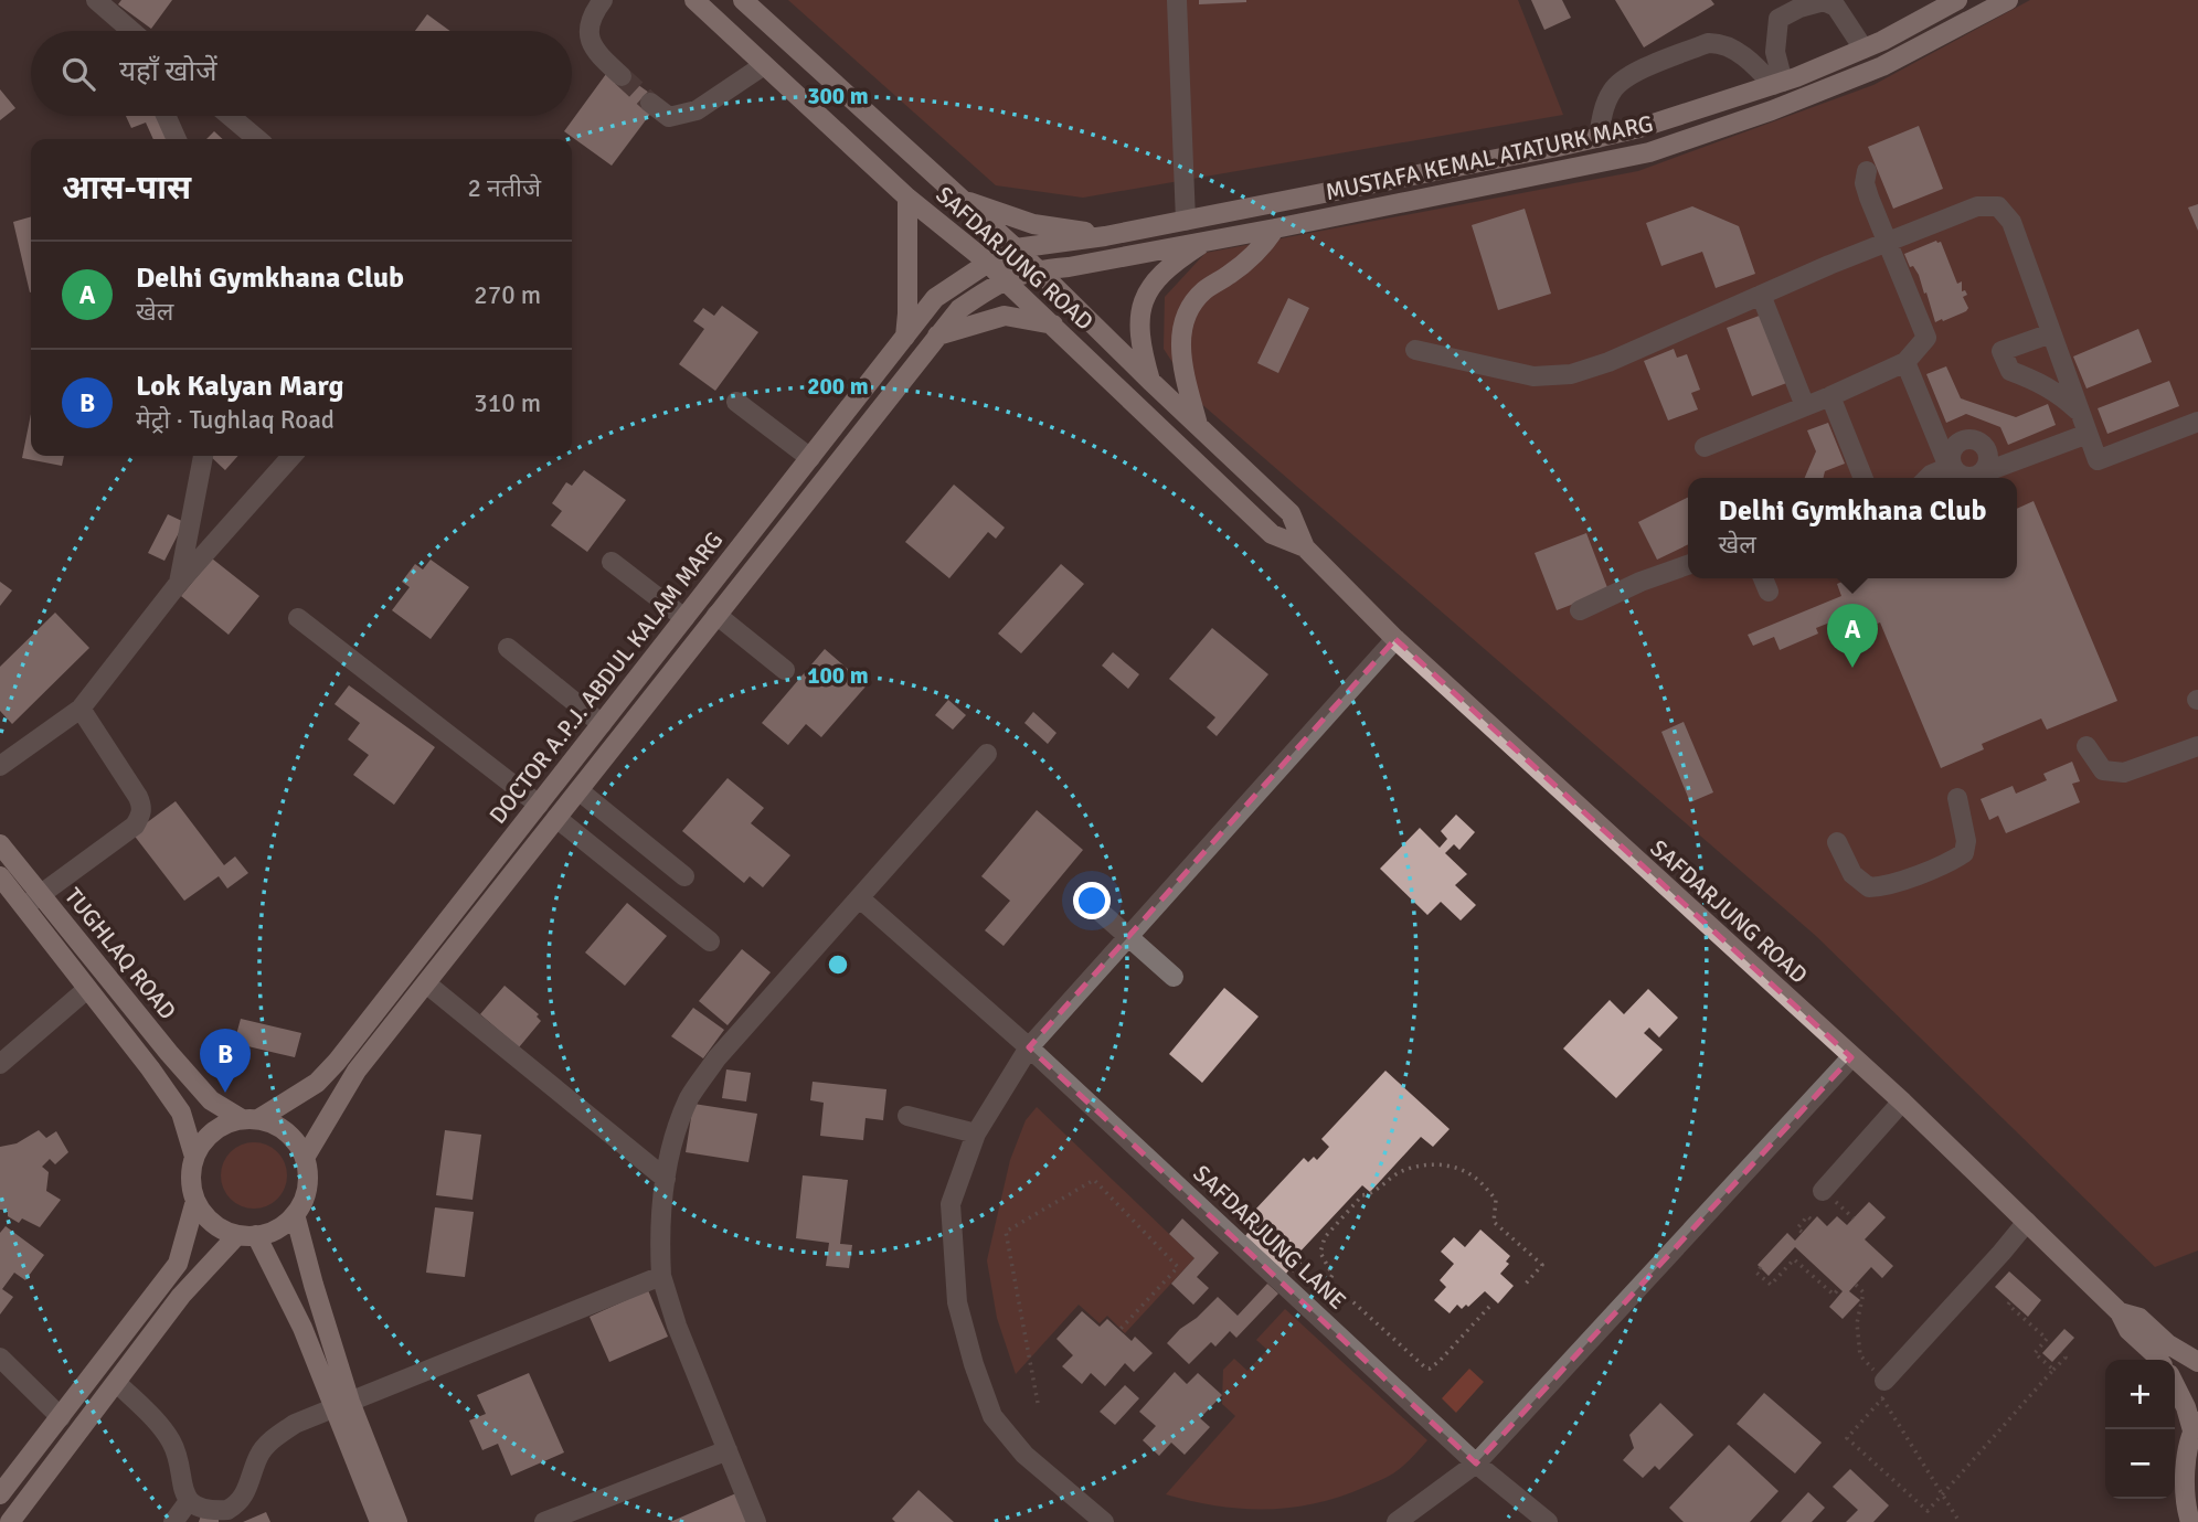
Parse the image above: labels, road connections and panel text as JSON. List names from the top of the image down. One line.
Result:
{"streets":{"main road":["MUSTAFA KEMAL ATATURK MARG","SAFDARJUNG ROAD","DOCTOR A.P.J. ABDUL KALAM MARG","TUGHLAQ ROAD"],"street":["SAFDARJUNG LANE"]},"crossings":[["MUSTAFA KEMAL ATATURK MARG","SAFDARJUNG ROAD"],["MUSTAFA KEMAL ATATURK MARG","DOCTOR A.P.J. ABDUL KALAM MARG"],["SAFDARJUNG ROAD","DOCTOR A.P.J. ABDUL KALAM MARG"],["DOCTOR A.P.J. ABDUL KALAM MARG","TUGHLAQ ROAD"]],"page":{"search":"यहाँ खोजें","heading":["आस-पास","2 नतीजे"],"list":[{"mark":"A","name":"Delhi Gymkhana Club","note":"खेल","value":"270 m"},{"mark":"B","name":"Lok Kalyan Marg","note":"मेट्रो · Tughlaq Road","value":"310 m"}],"popup":["Delhi Gymkhana Club","खेल"],"pins":["A","B"],"map_buttons":["+","−"]},"rings":["300 m","200 m","100 m"]}
